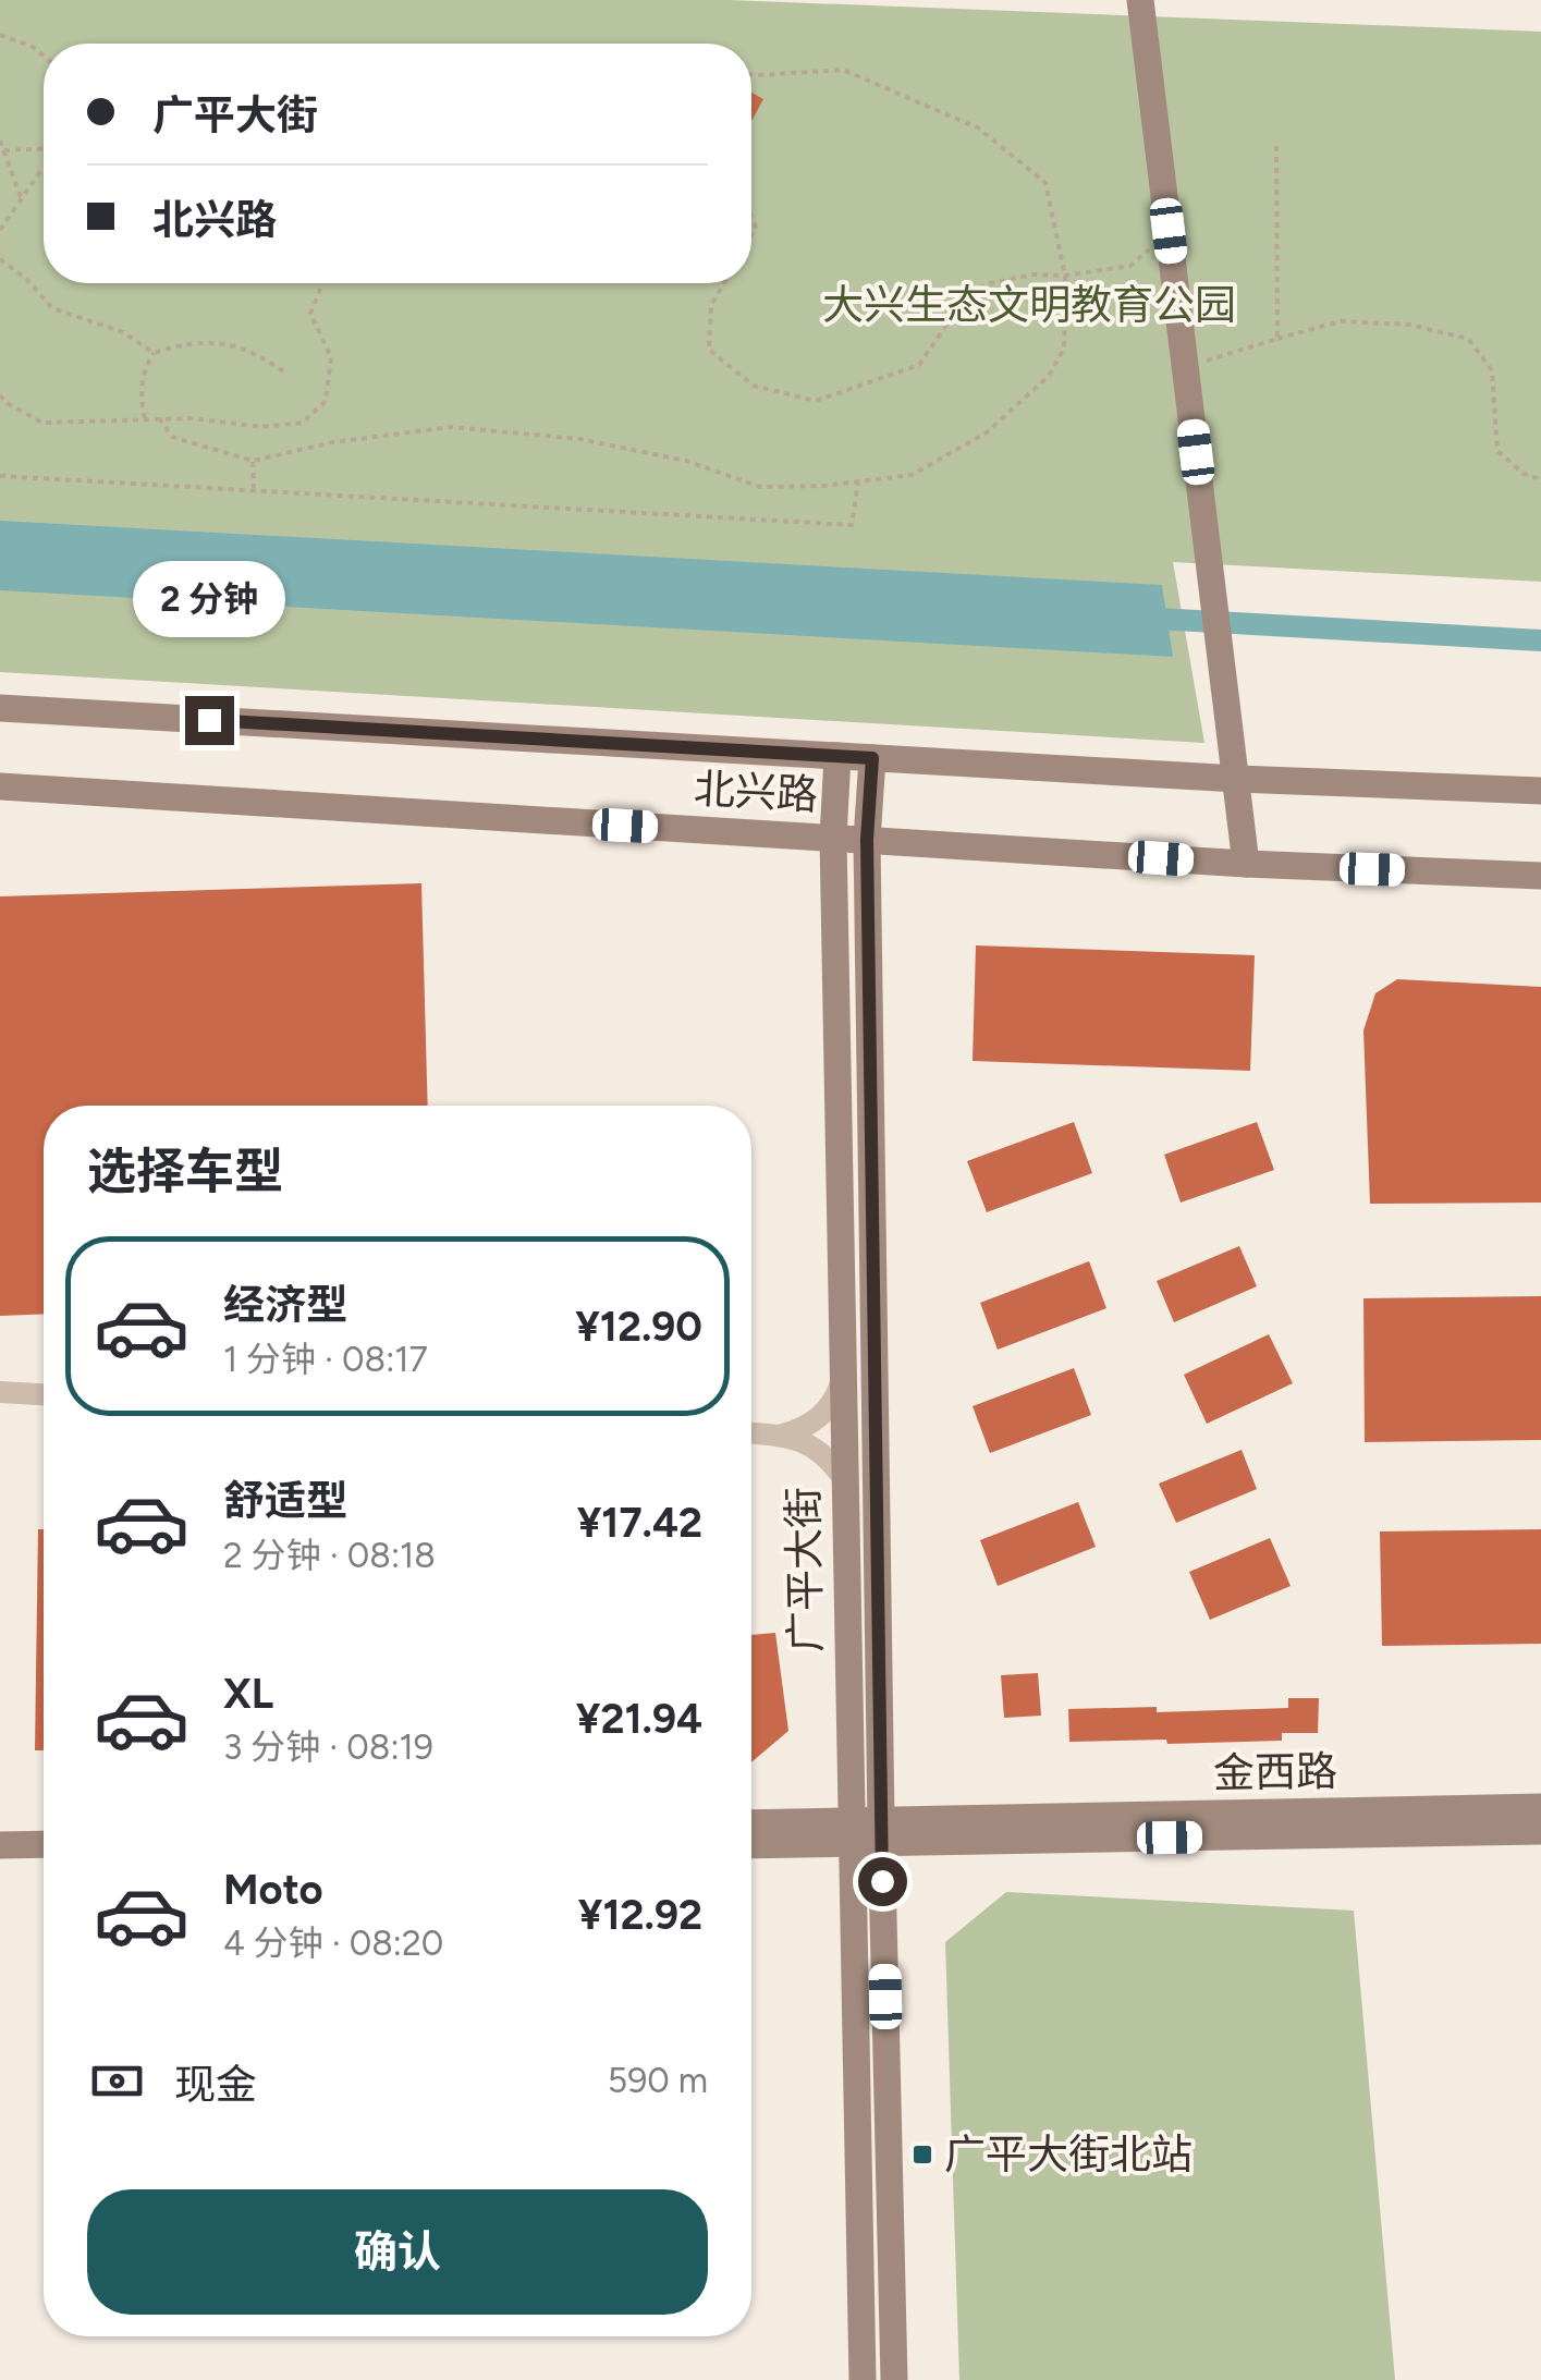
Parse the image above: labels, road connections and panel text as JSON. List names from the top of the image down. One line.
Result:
{"streets":{"street":["北兴路","广平大街","金西路"]},"crossings":[["北兴路","广平大街"],["广平大街","金西路"]],"parks":["大兴生态文明教育公园"],"places":{"transit":["广平大街北站"]},"page":{"banner":["广平大街","北兴路"],"bubble":"2 分钟","heading":"选择车型","list":[{"name":"经济型","note":"1 分钟 · 08:17","value":"¥12.90"},{"name":"舒适型","note":"2 分钟 · 08:18","value":"¥17.42"},{"name":"XL","note":"3 分钟 · 08:19","value":"¥21.94"},{"name":"Moto","note":"4 分钟 · 08:20","value":"¥12.92"}],"pay":["现金","590 m"],"buttons":"确认"}}
